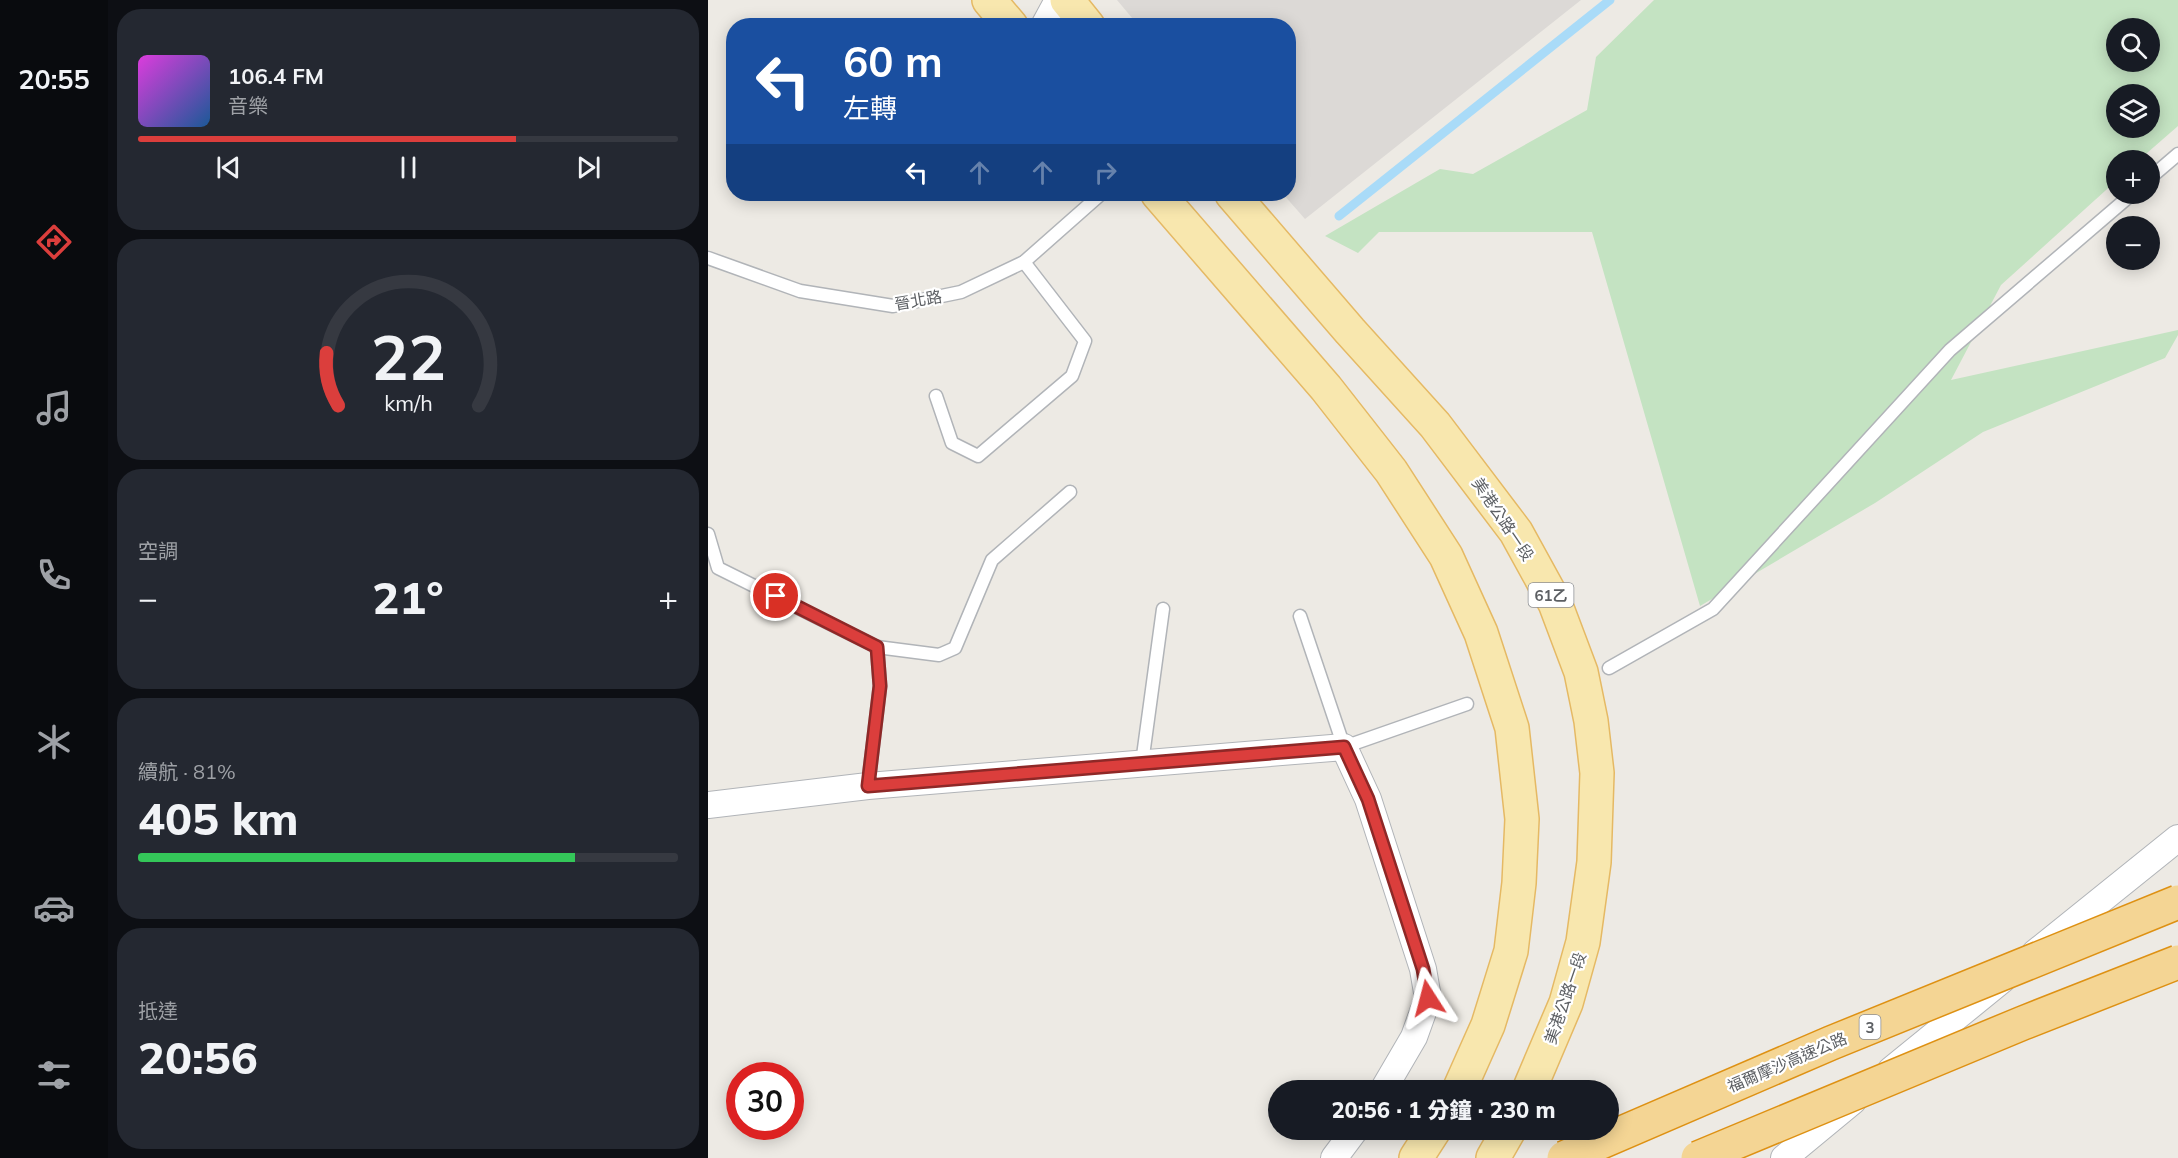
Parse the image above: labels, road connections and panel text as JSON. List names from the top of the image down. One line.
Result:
{"streets":{"highway":["3","福爾摩沙高速公路"],"main road":["美港公路一段","61乙"],"lane":["晉北路"]},"page":{"tabs":"20:55","map_buttons":["+","−"],"turn":["60 m","左轉"],"song":["106.4 FM","音樂"],"tile":["空調",["續航 · 81%","405 km"],["抵達","20:56"]],"heat":["−","21°","+"],"limit":"30","trip":"20:56 · 1 分鐘 · 230 m","gauge":["22","km/h"]}}
